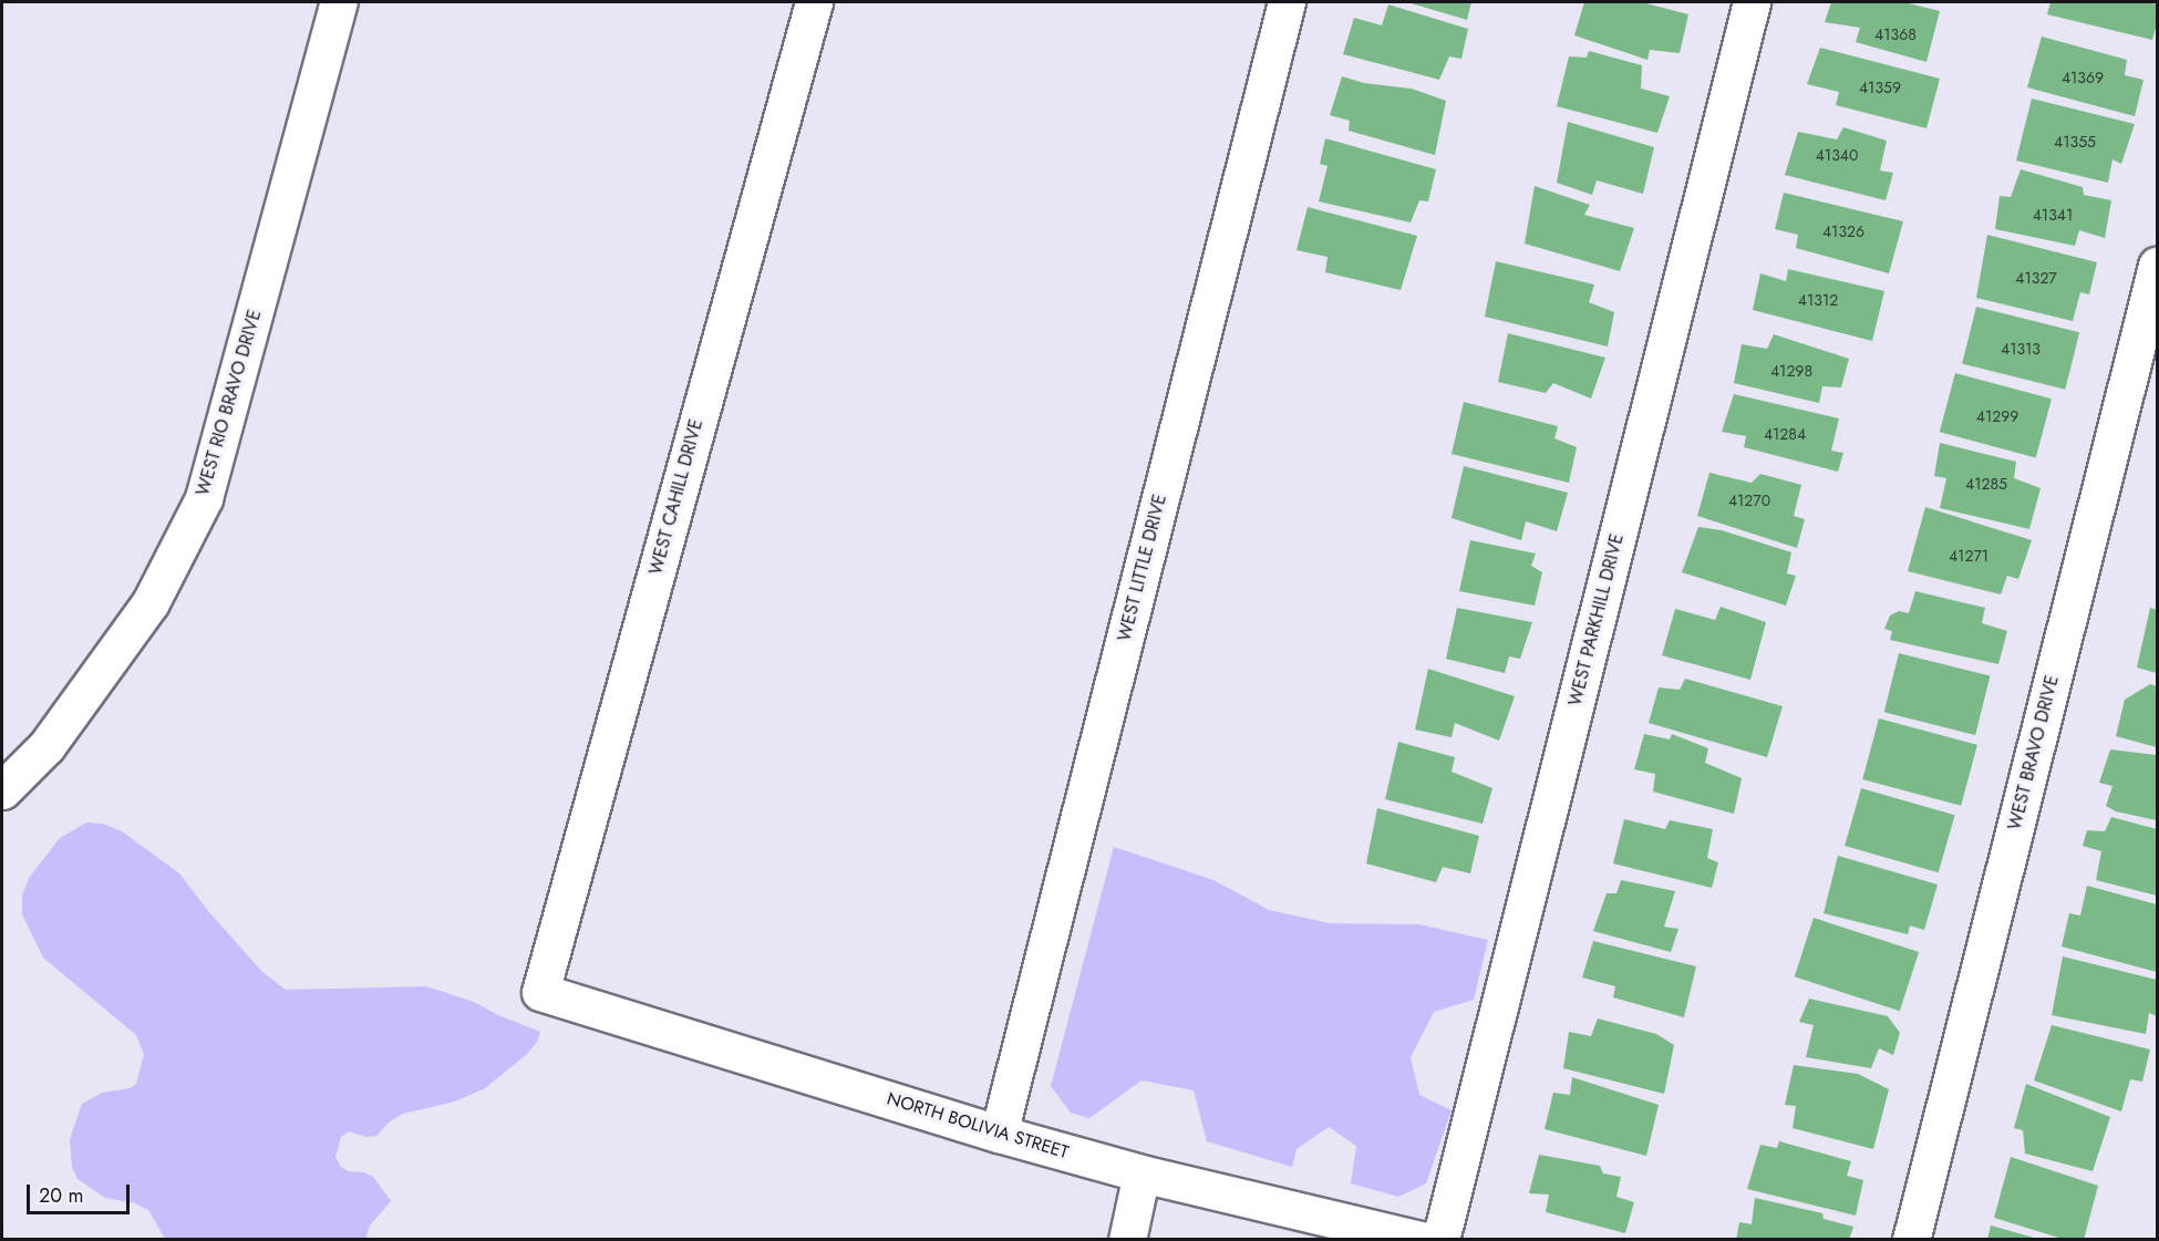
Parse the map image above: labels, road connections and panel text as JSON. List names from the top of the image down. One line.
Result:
{"streets":{"street":["WEST RIO BRAVO DRIVE","WEST CAHILL DRIVE","WEST LITTLE DRIVE","WEST PARKHILL DRIVE","WEST BRAVO DRIVE","NORTH BOLIVIA STREET"]},"crossings":[["WEST CAHILL DRIVE","NORTH BOLIVIA STREET"],["WEST LITTLE DRIVE","NORTH BOLIVIA STREET"]],"house_numbers":["41368","41369","41359","41355","41340","41341","41326","41327","41312","41313","41298","41299","41284","41285","41270","41271"],"scale_bar":"20 m"}
